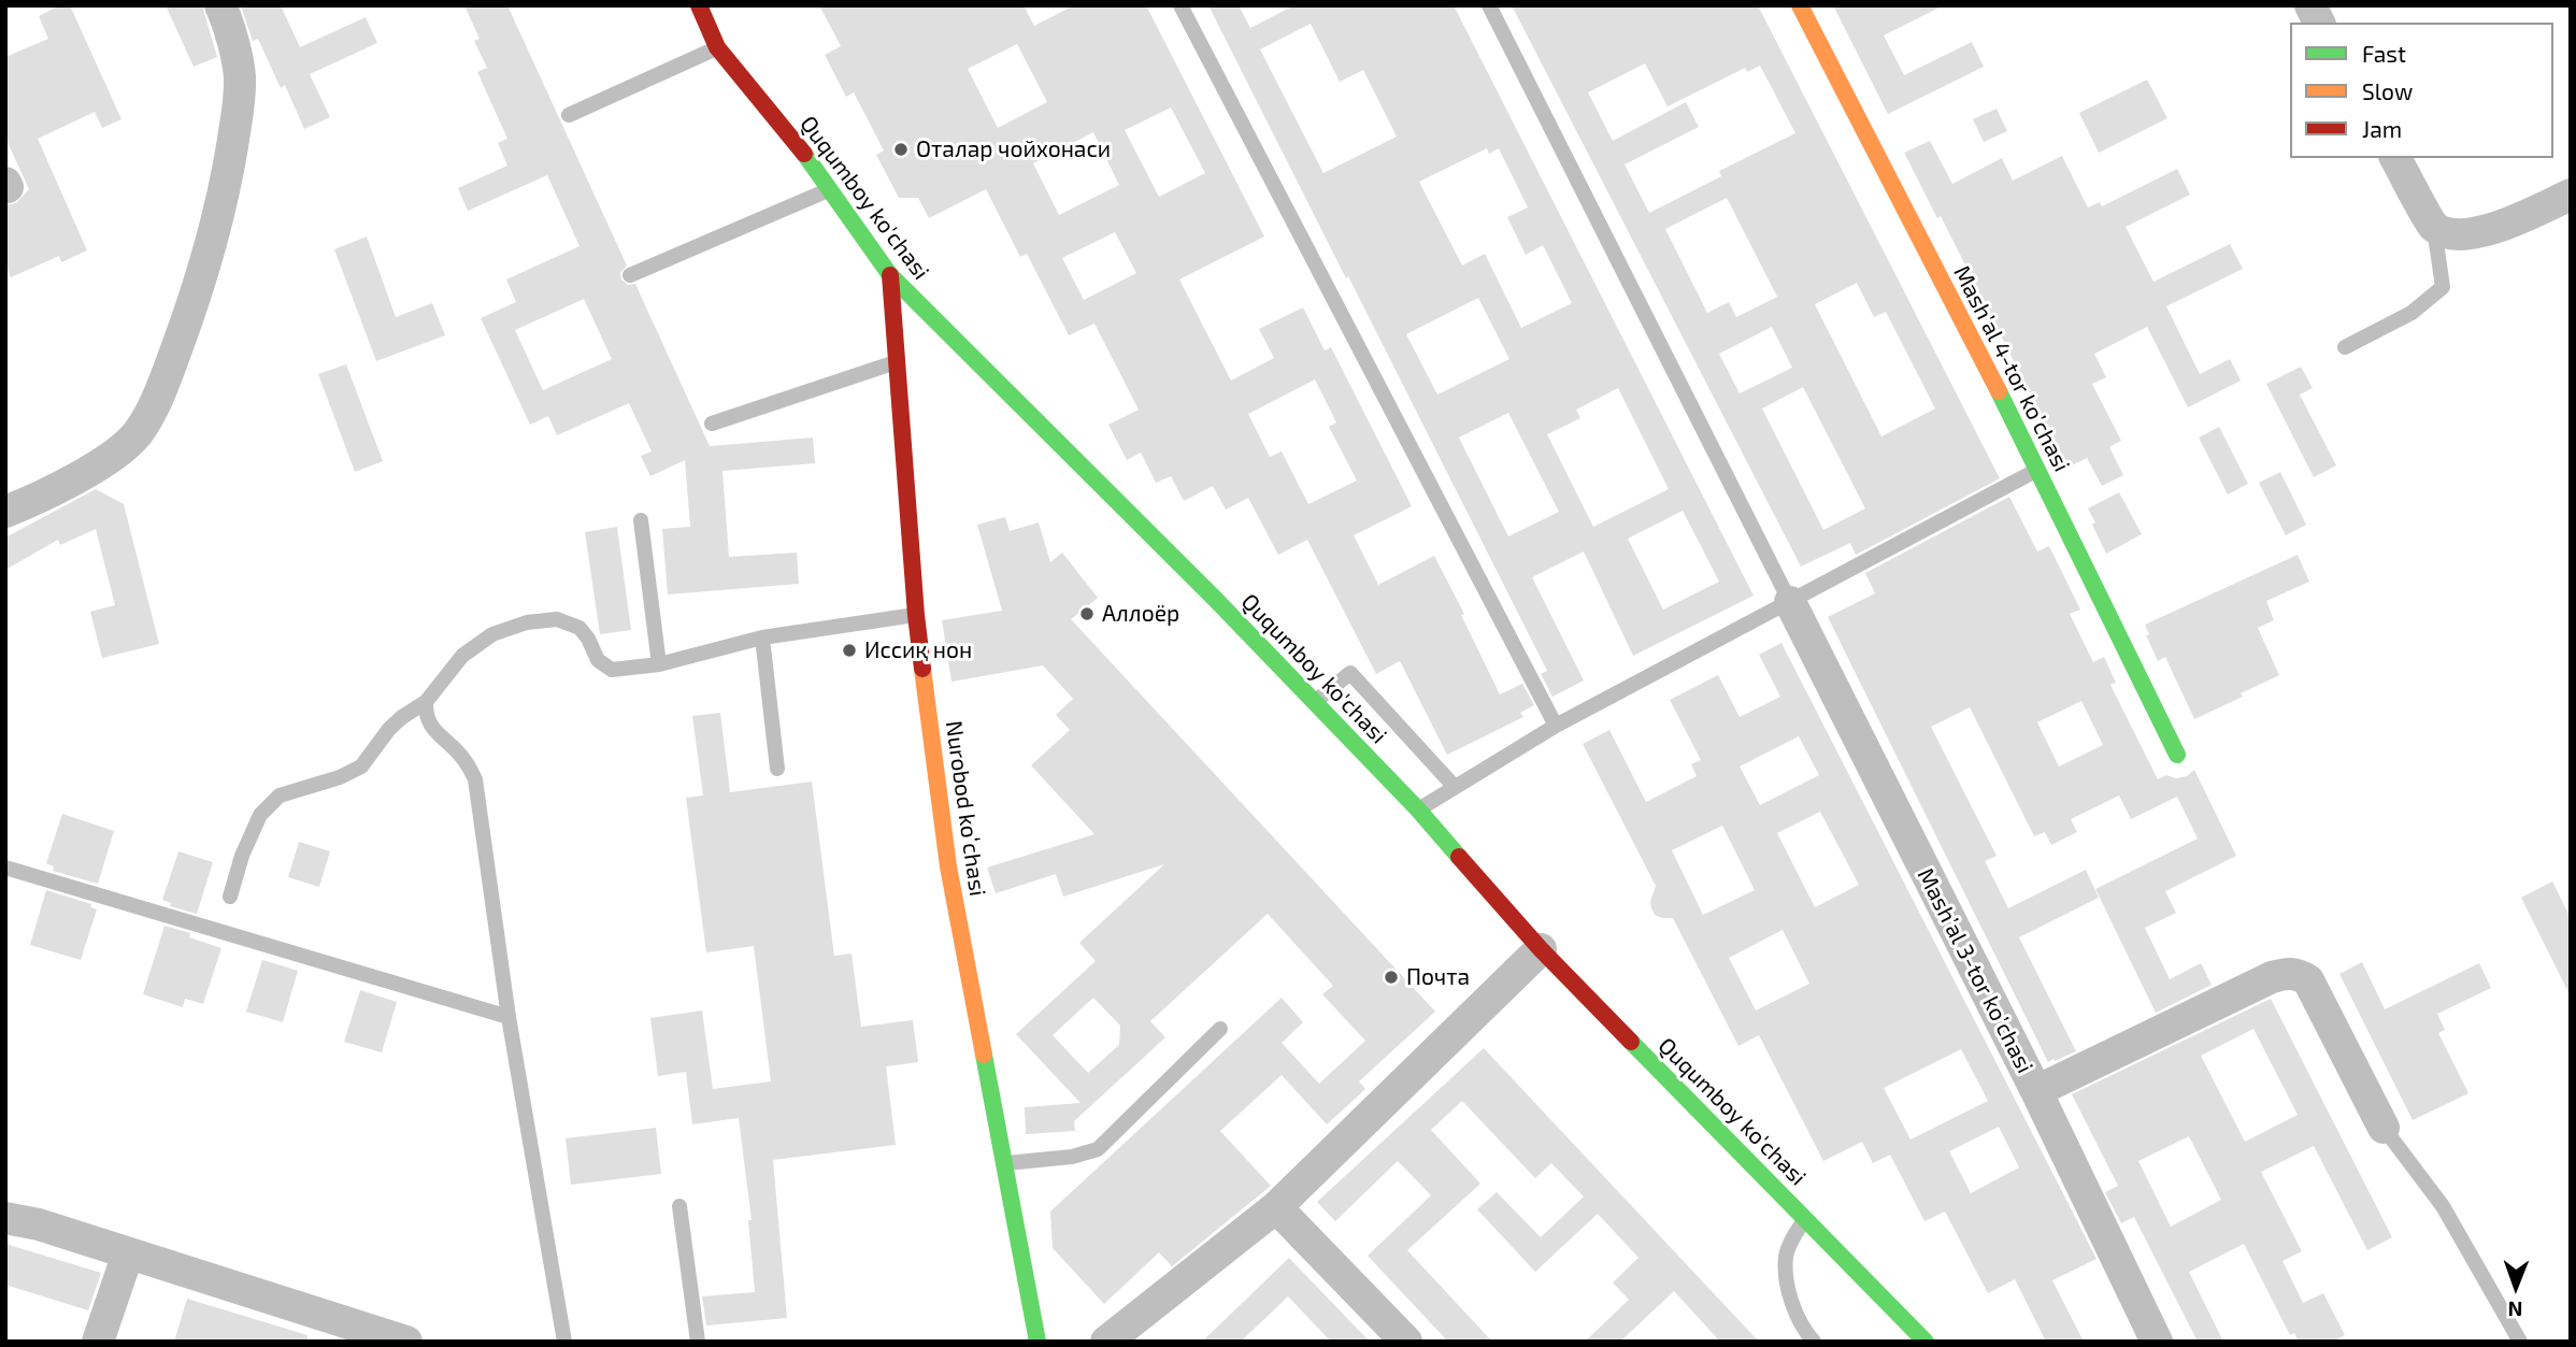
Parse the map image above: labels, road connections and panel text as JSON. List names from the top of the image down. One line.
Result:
{"streets":{"street":["Ququmboy ko'chasi","Mashʼal 4-tor koʼchasi","Nurobod koʻchasi","Mashʼal 3-tor koʼchasi"]},"crossings":[["Ququmboy ko'chasi","Nurobod koʻchasi"]],"places":["Оталар чойхонаси","Аллоёр","Иссиқ нон","Почта"],"legend":["Fast","Slow","Jam"],"north":"bottom"}
